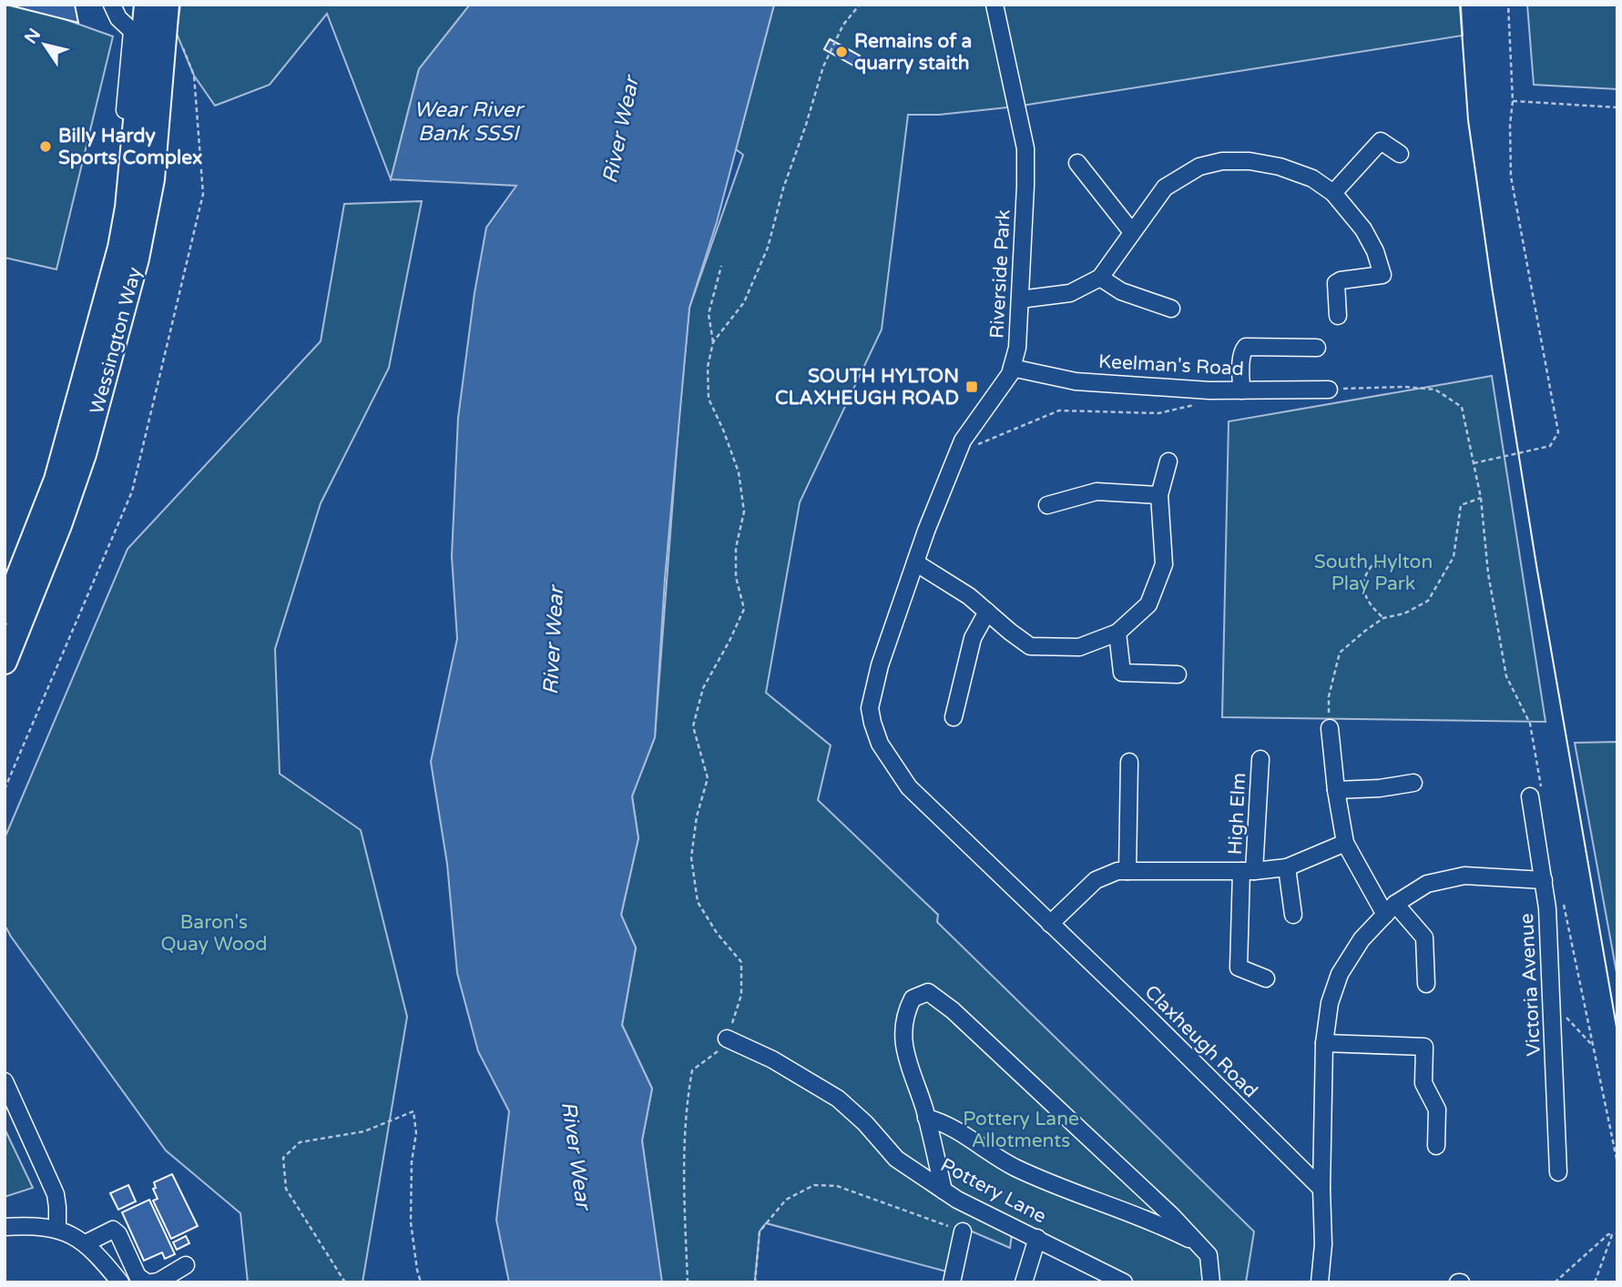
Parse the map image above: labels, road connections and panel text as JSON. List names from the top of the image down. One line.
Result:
{"streets":{"highway":["Wessington Way"],"street":["Riverside Park","Keelman's Road","High Elm","Victoria Avenue","Claxheugh Road","Pottery Lane"]},"crossings":[["Riverside Park","Keelman's Road"],["Riverside Park","Claxheugh Road"]],"water":["Wear River Bank SSSI","River Wear"],"parks":["South Hylton Play Park","Baron's Quay Wood","Pottery Lane Allotments"],"places":{"other":["Remains of a quarry staith","Billy Hardy Sports Complex"],"transit":["SOUTH HYLTON CLAXHEUGH ROAD"]},"north":"top left"}
